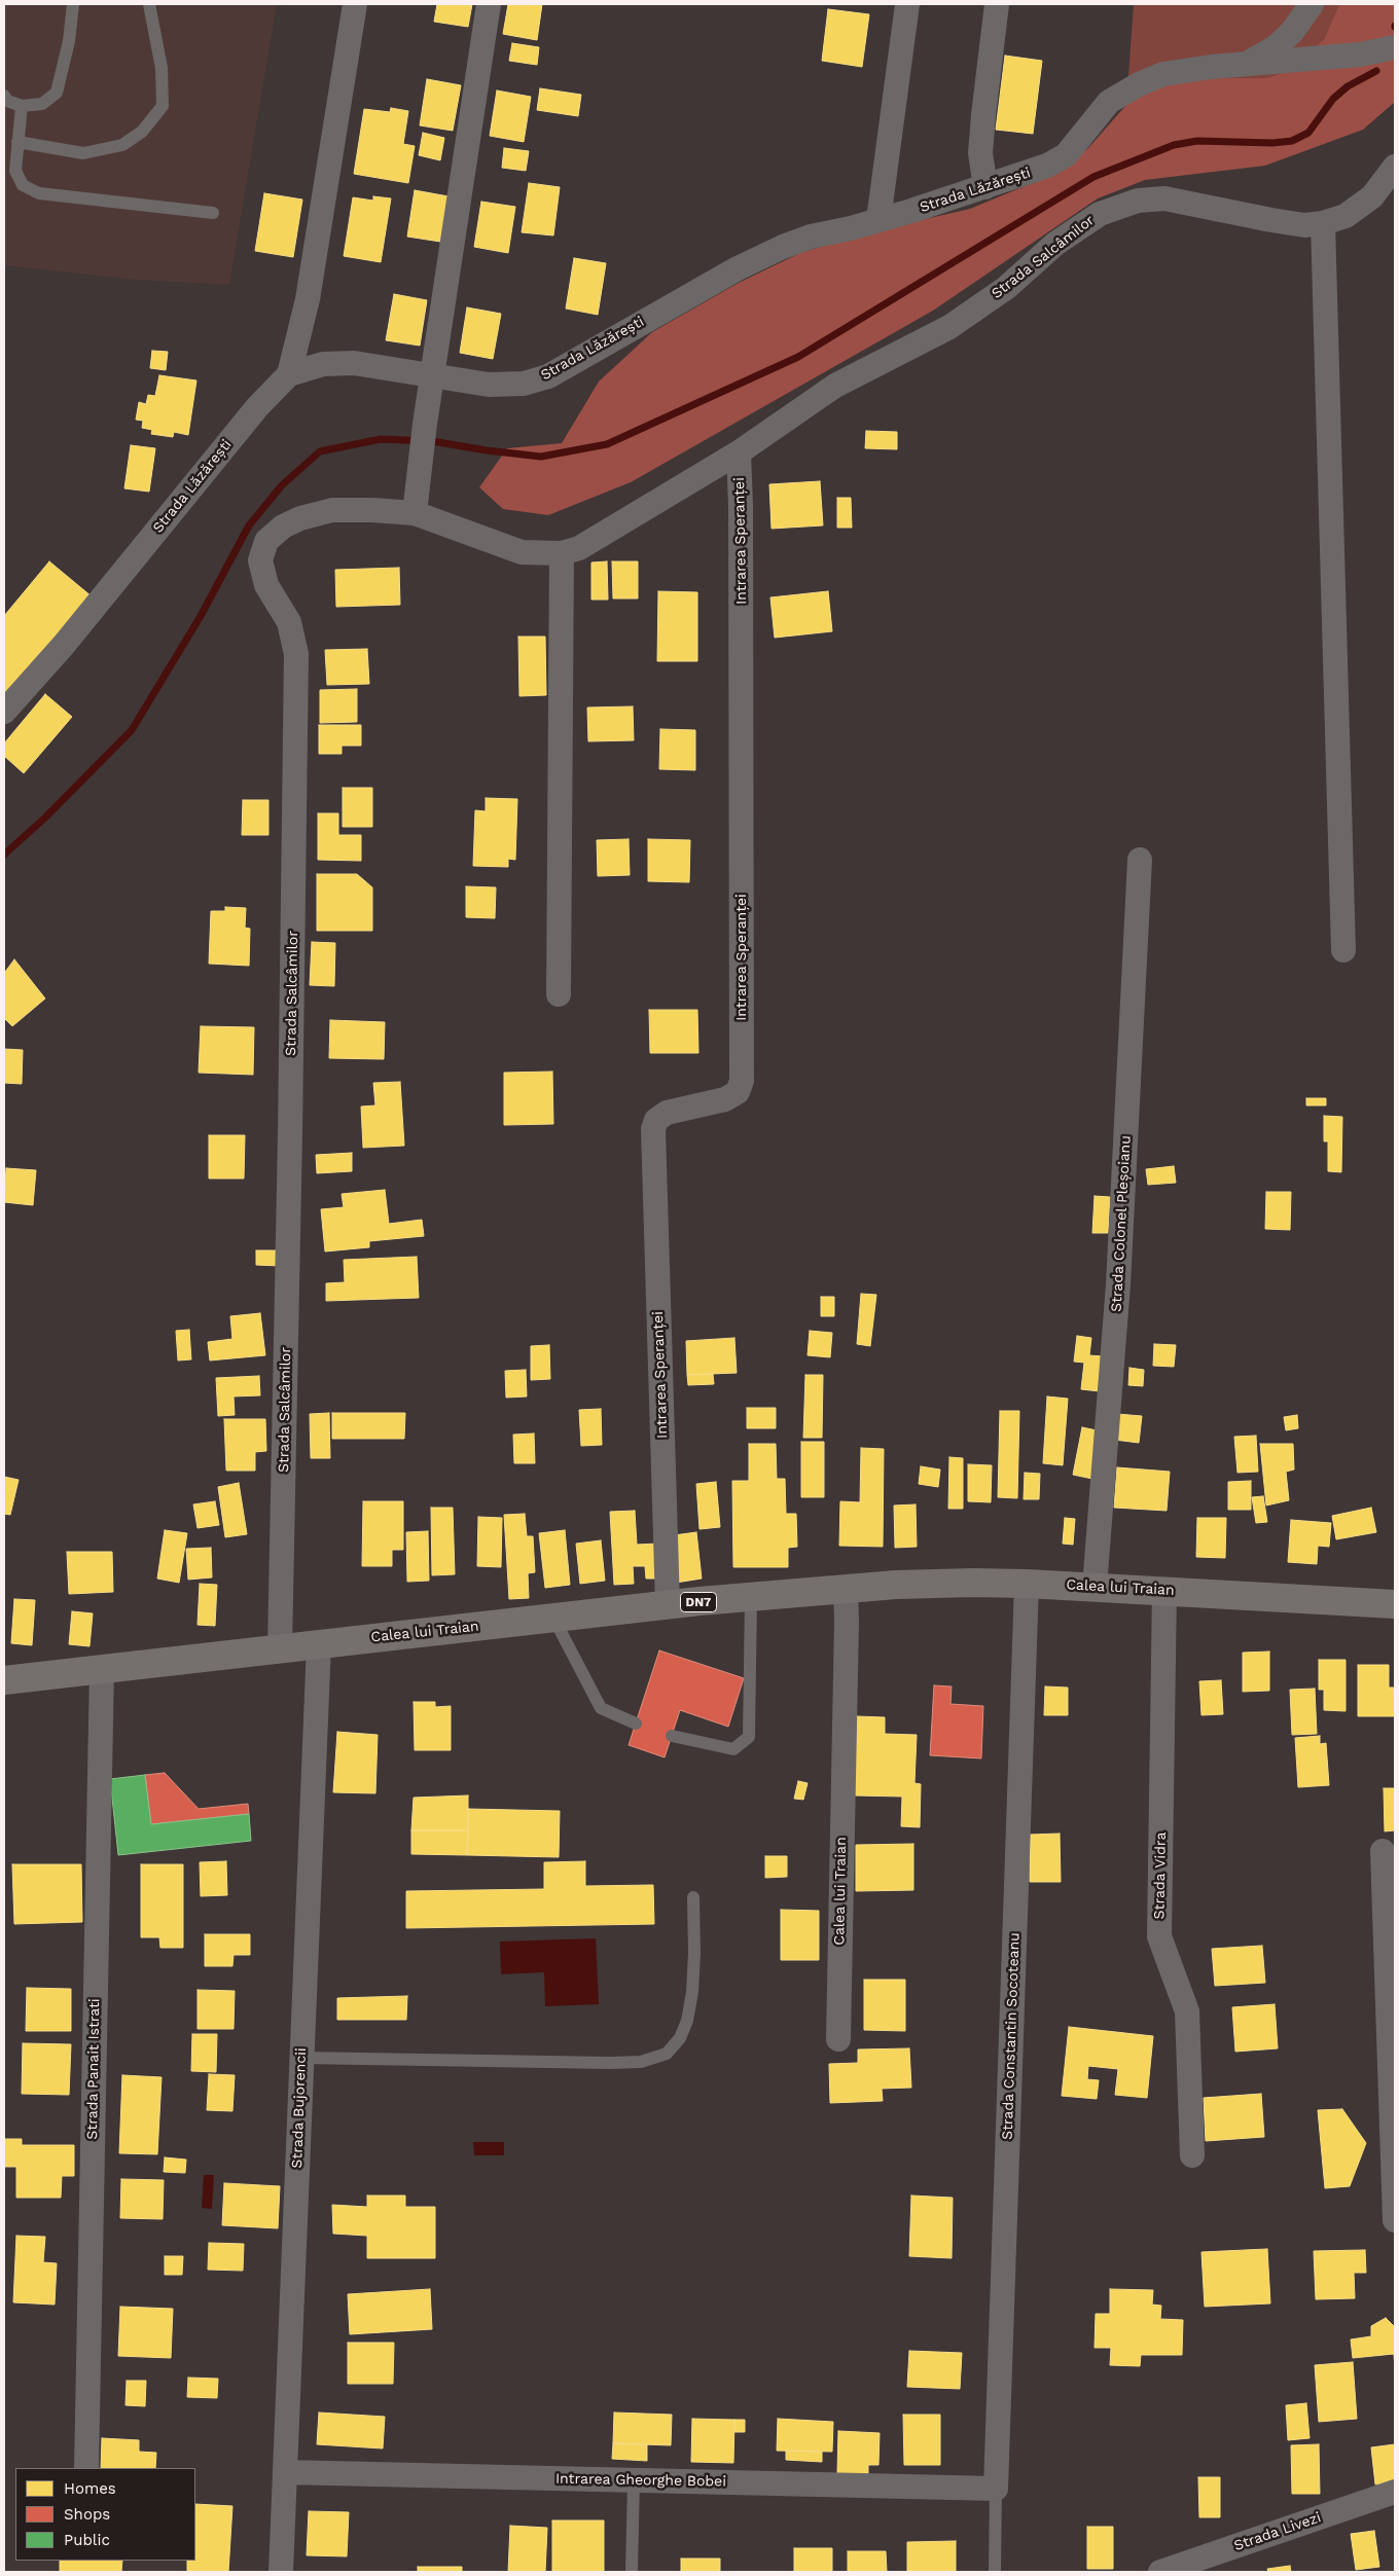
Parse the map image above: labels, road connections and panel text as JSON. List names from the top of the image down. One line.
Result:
{"streets":{"highway":["Calea lui Traian","DN7"],"street":["Strada Lăzărești","Strada Salcâmilor","Intrarea Speranței","Strada Colonel Pleșoianu","Strada Vidra","Strada Constantin Socoteanu","Strada Panait Istrati","Strada Bujorencii","Intrarea Gheorghe Bobei","Strada Livezi"]},"crossings":[["Strada Salcâmilor","Intrarea Speranței"],["Strada Salcâmilor","Calea lui Traian"],["Intrarea Speranței","Calea lui Traian"],["Strada Colonel Pleșoianu","Calea lui Traian"],["Calea lui Traian","Strada Vidra"],["Calea lui Traian","Strada Constantin Socoteanu"],["Calea lui Traian","Strada Panait Istrati"],["Calea lui Traian","Strada Bujorencii"],["Strada Constantin Socoteanu","Intrarea Gheorghe Bobei"],["Strada Bujorencii","Intrarea Gheorghe Bobei"]],"legend":["Homes","Shops","Public"]}
